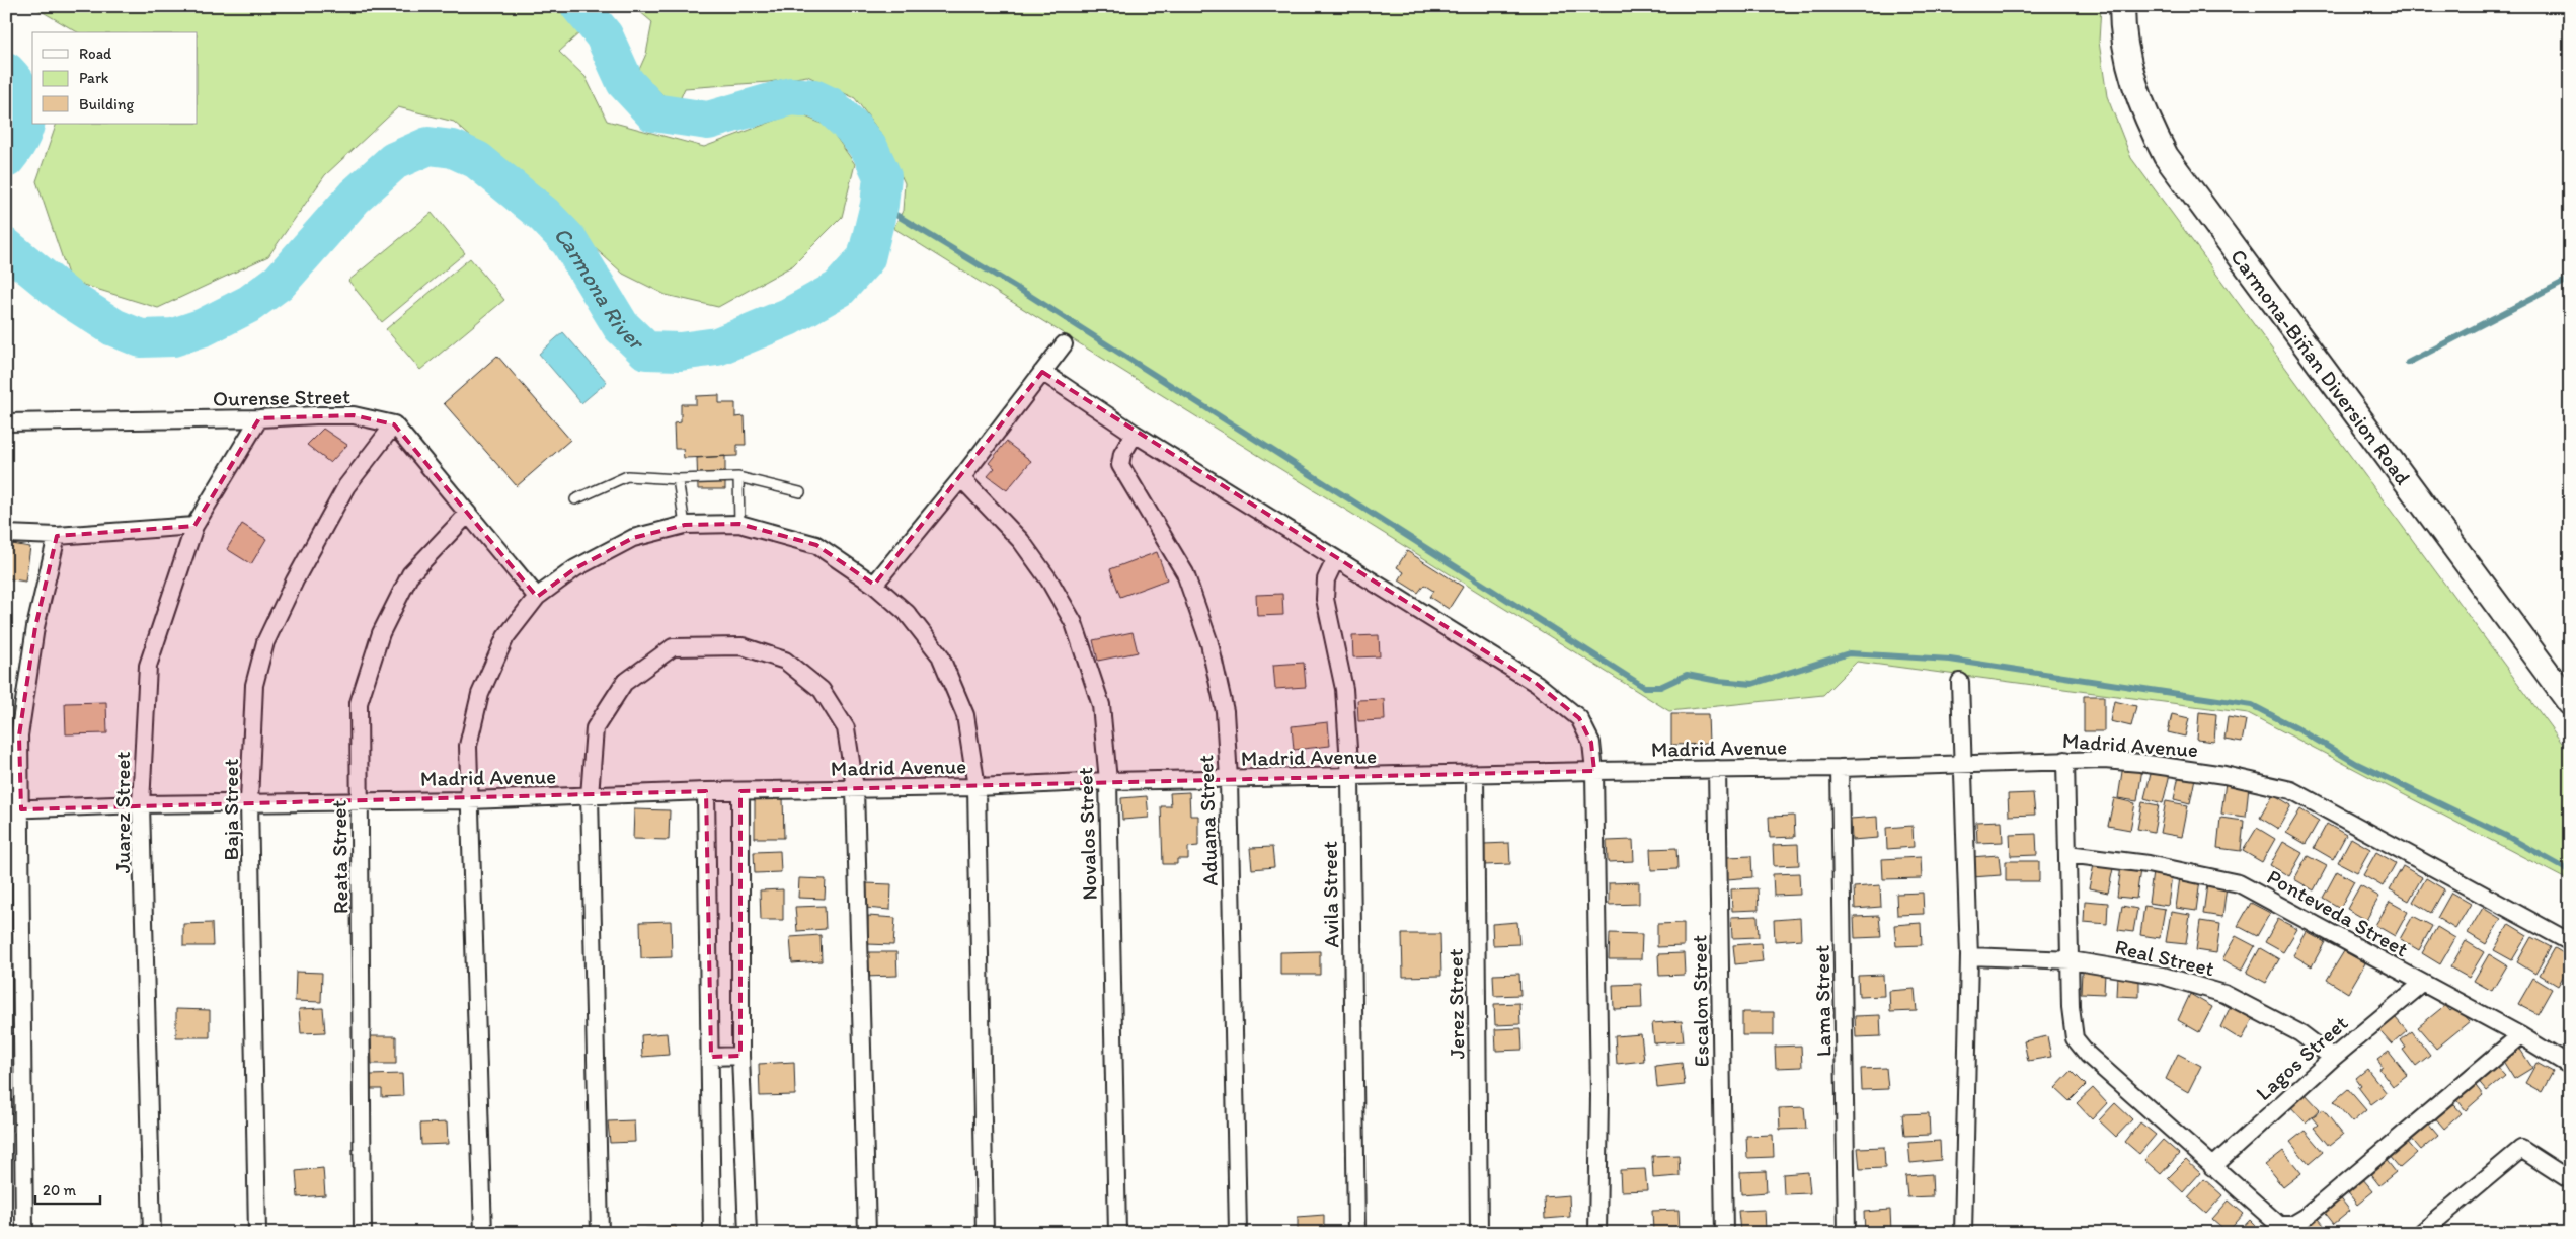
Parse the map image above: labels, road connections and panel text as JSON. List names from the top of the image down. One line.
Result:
{"streets":{"main road":["Carmona-Biñan Diversion Road"],"street":["Ourense Street","Madrid Avenue","Baja Street","Juarez Street","Aduana Street","Novalos Street","Reata Street","Avila Street","Ponteveda Street","Real Street","Escalon Street","Lama Street","Jerez Street","Lagos Street"]},"crossings":[["Ourense Street","Baja Street"],["Ourense Street","Juarez Street"],["Madrid Avenue","Baja Street"],["Madrid Avenue","Juarez Street"],["Madrid Avenue","Aduana Street"],["Madrid Avenue","Novalos Street"],["Madrid Avenue","Reata Street"],["Madrid Avenue","Avila Street"],["Madrid Avenue","Escalon Street"],["Madrid Avenue","Lama Street"],["Madrid Avenue","Jerez Street"],["Ponteveda Street","Lagos Street"],["Real Street","Lagos Street"]],"water":["Carmona River"],"legend":["Road","Park","Building"],"scale_bar":"20 m"}
